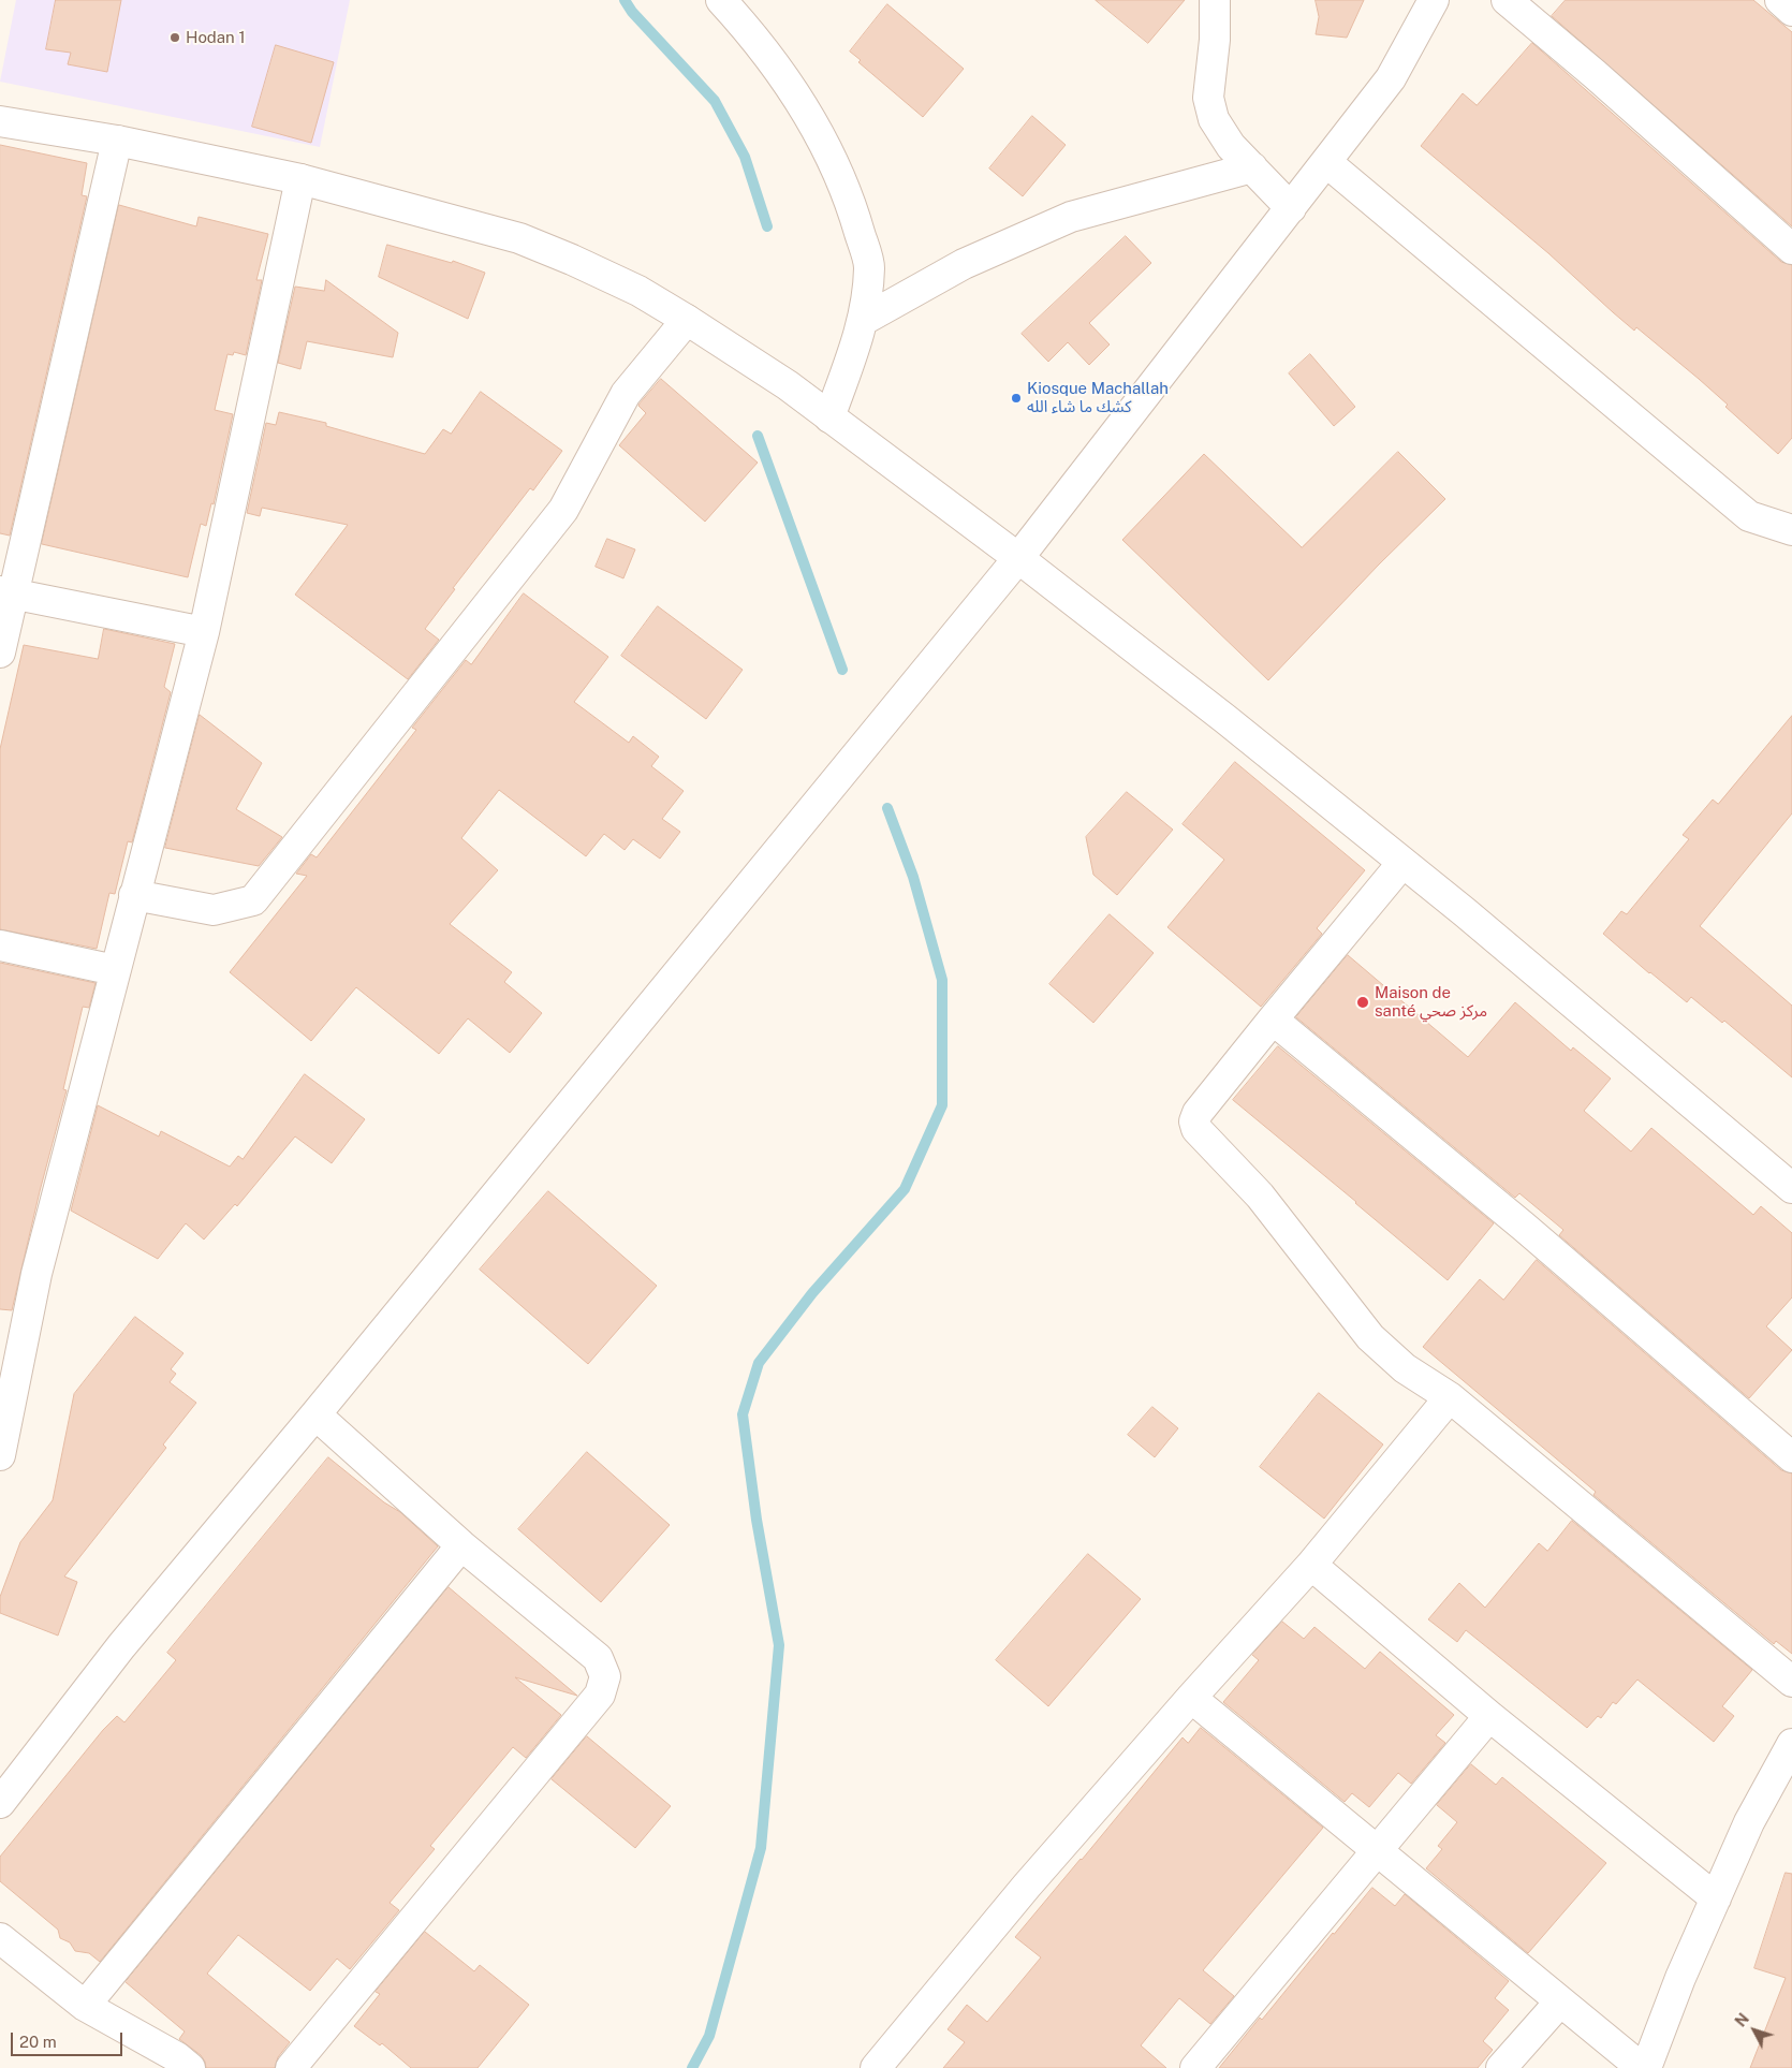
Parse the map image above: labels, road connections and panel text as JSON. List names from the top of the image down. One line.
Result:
{"places":["Hodan 1","Kiosque Machallah كشك ما شاء الله","Maison de santé مركز صحي"],"scale_bar":"20 m","north":"top left"}
